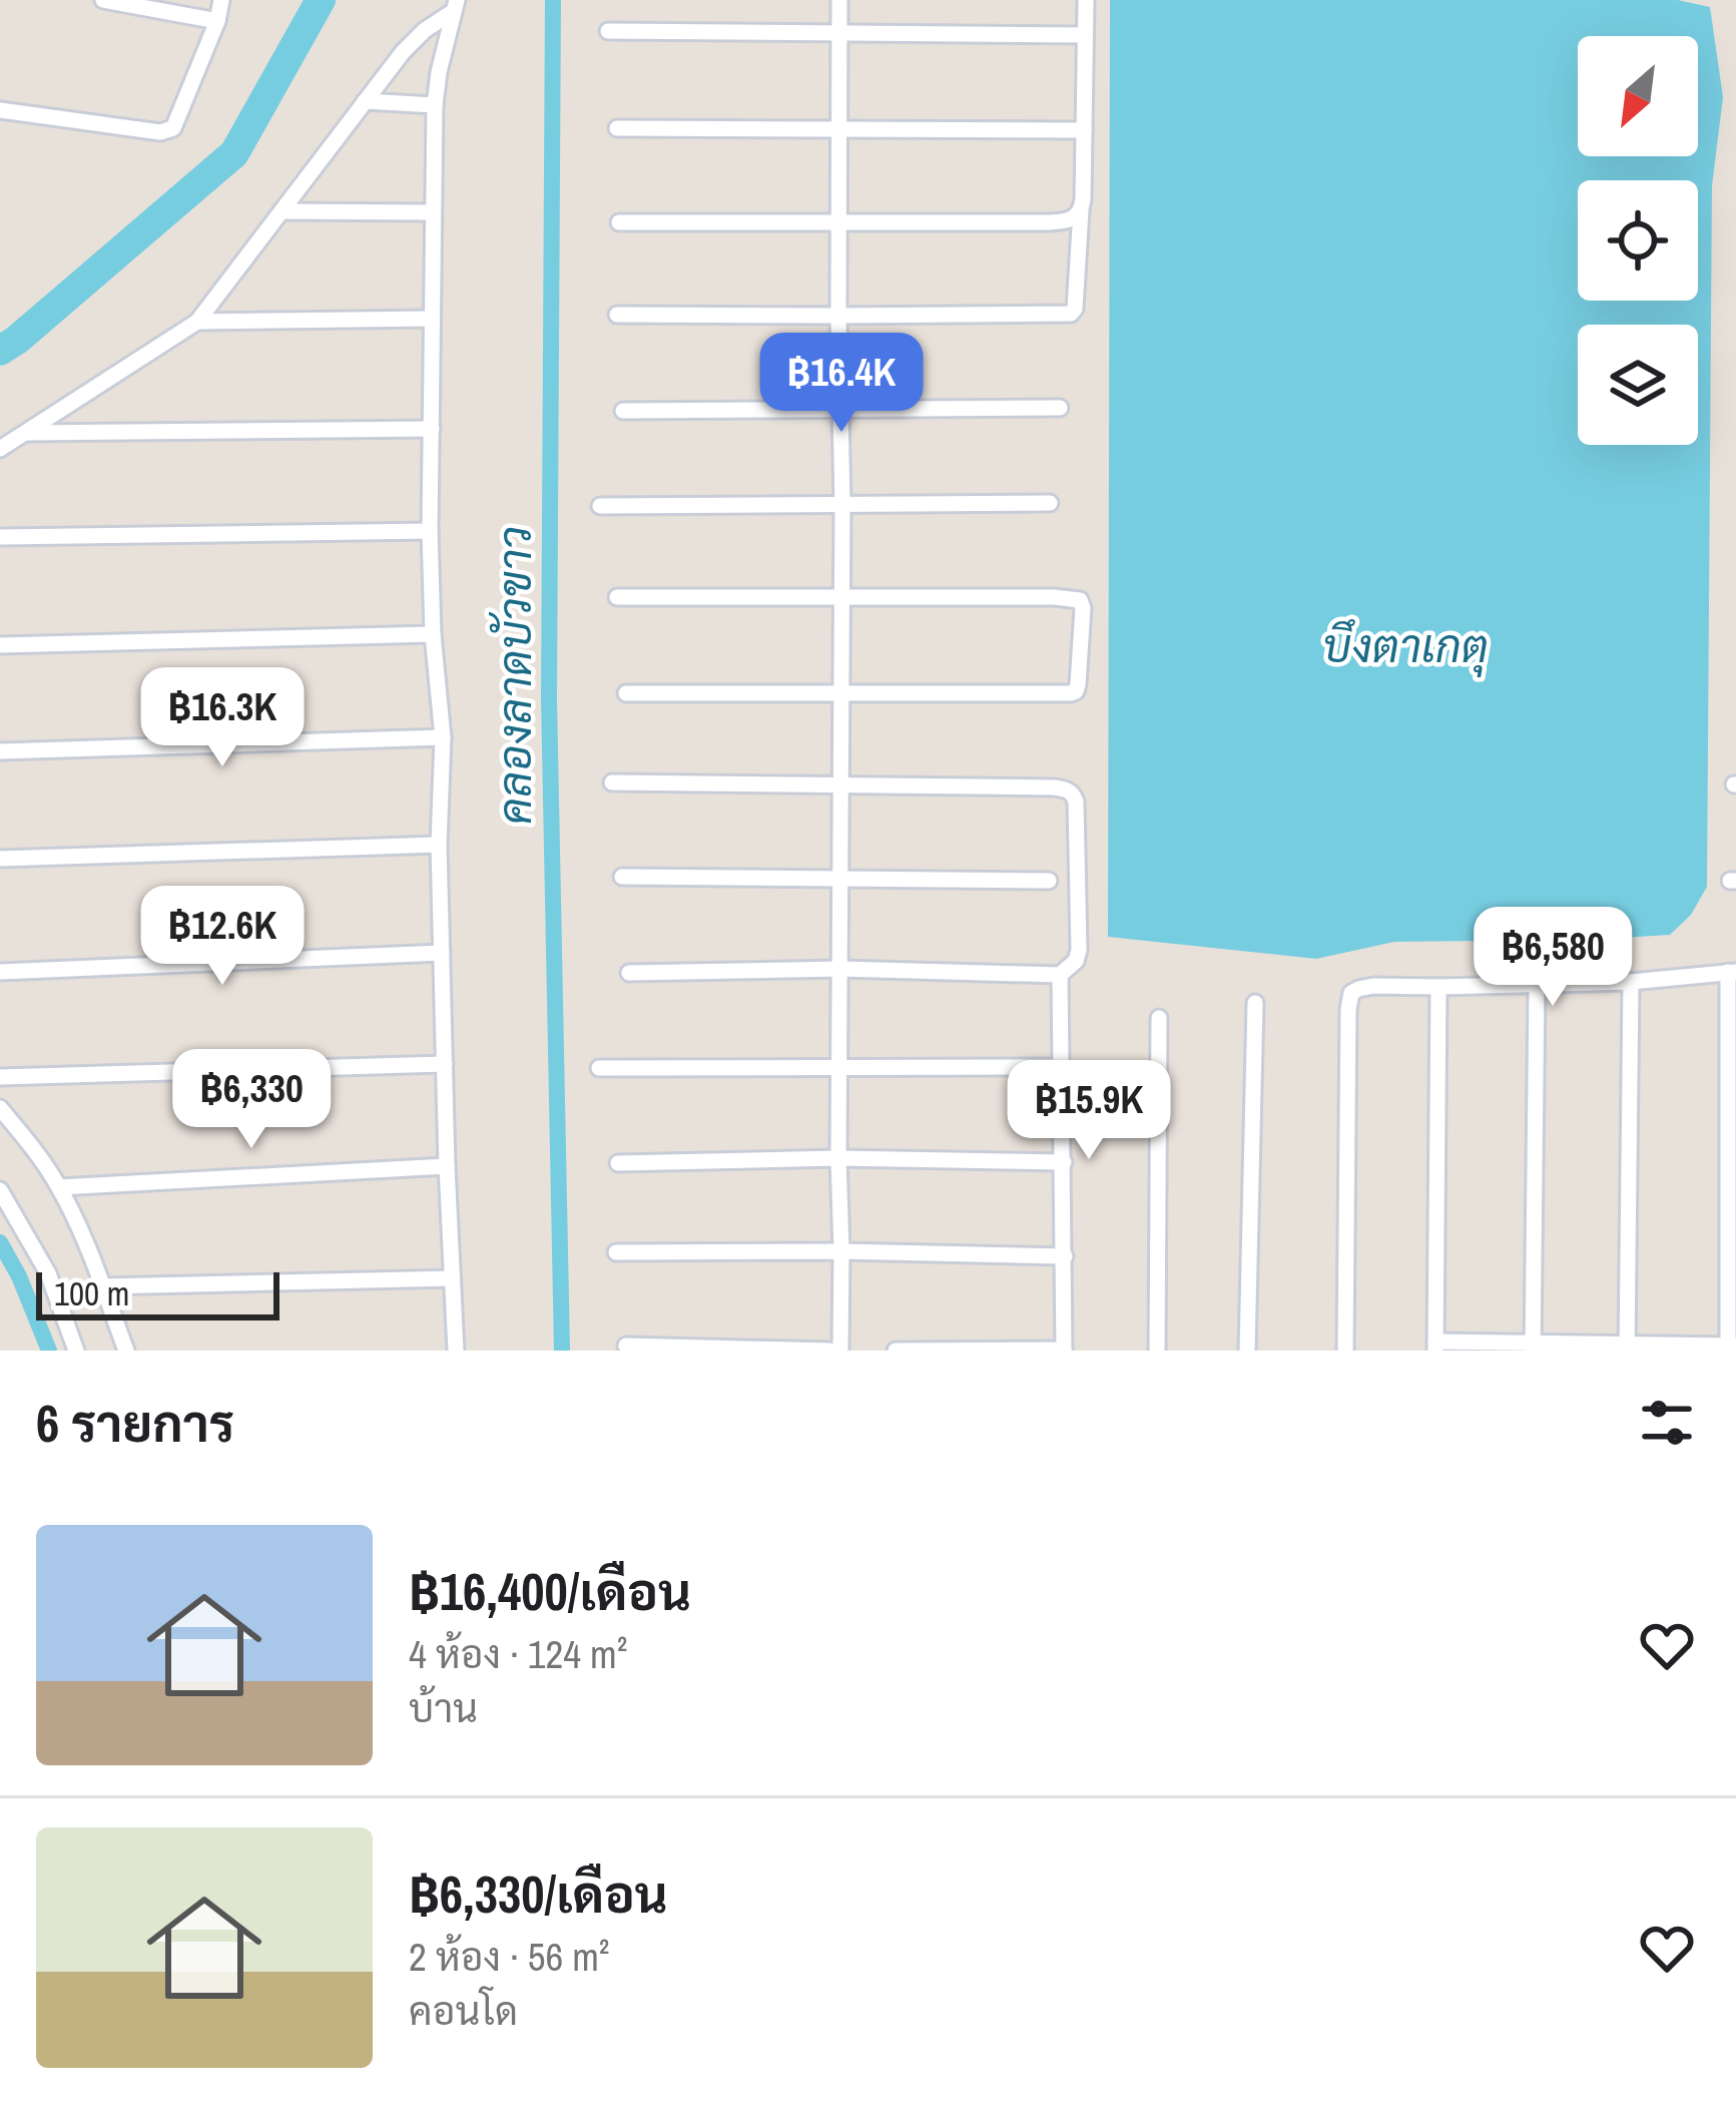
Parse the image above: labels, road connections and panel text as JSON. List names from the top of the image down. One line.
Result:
{"water":["บึงตาเกตุ","คลองลาดบัวขาว"],"scale_bar":"100 m","north":"bottom left","page":{"price":["฿16.4K","฿16.3K","฿12.6K","฿6,580","฿6,330","฿15.9K"],"scale":"100 m","heading":"6 รายการ","list":[{"name":"฿16,400/เดือน","note":"4 ห้อง · 124 m² · บ้าน"},{"name":"฿6,330/เดือน","note":"2 ห้อง · 56 m² · คอนโด"}]}}
